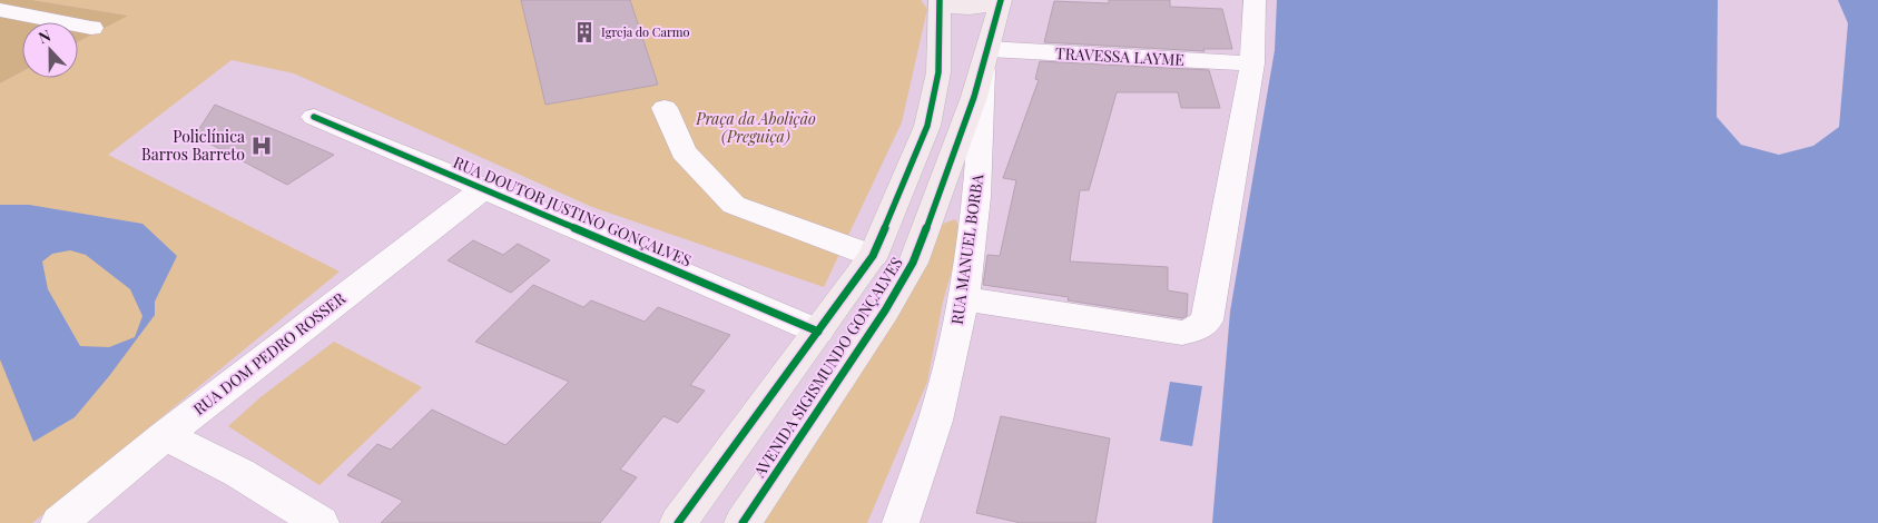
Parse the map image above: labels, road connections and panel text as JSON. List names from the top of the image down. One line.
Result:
{"streets":{"main road":["AVENIDA SIGISMUNDO GONÇALVES"],"street":["TRAVESSA LAYME","RUA DOUTOR JUSTINO GONÇALVES","RUA MANUEL BORBA","RUA DOM PEDRO ROSSER"]},"crossings":[["TRAVESSA LAYME","RUA MANUEL BORBA"],["TRAVESSA LAYME","AVENIDA SIGISMUNDO GONÇALVES"],["RUA DOUTOR JUSTINO GONÇALVES","RUA DOM PEDRO ROSSER"],["RUA DOUTOR JUSTINO GONÇALVES","AVENIDA SIGISMUNDO GONÇALVES"],["RUA MANUEL BORBA","AVENIDA SIGISMUNDO GONÇALVES"]],"parks":["Praça da Abolição (Preguiça)"],"places":{"building":["Igreja do Carmo"],"hospital":["Policlínica Barros Barreto"]},"north":"top"}
